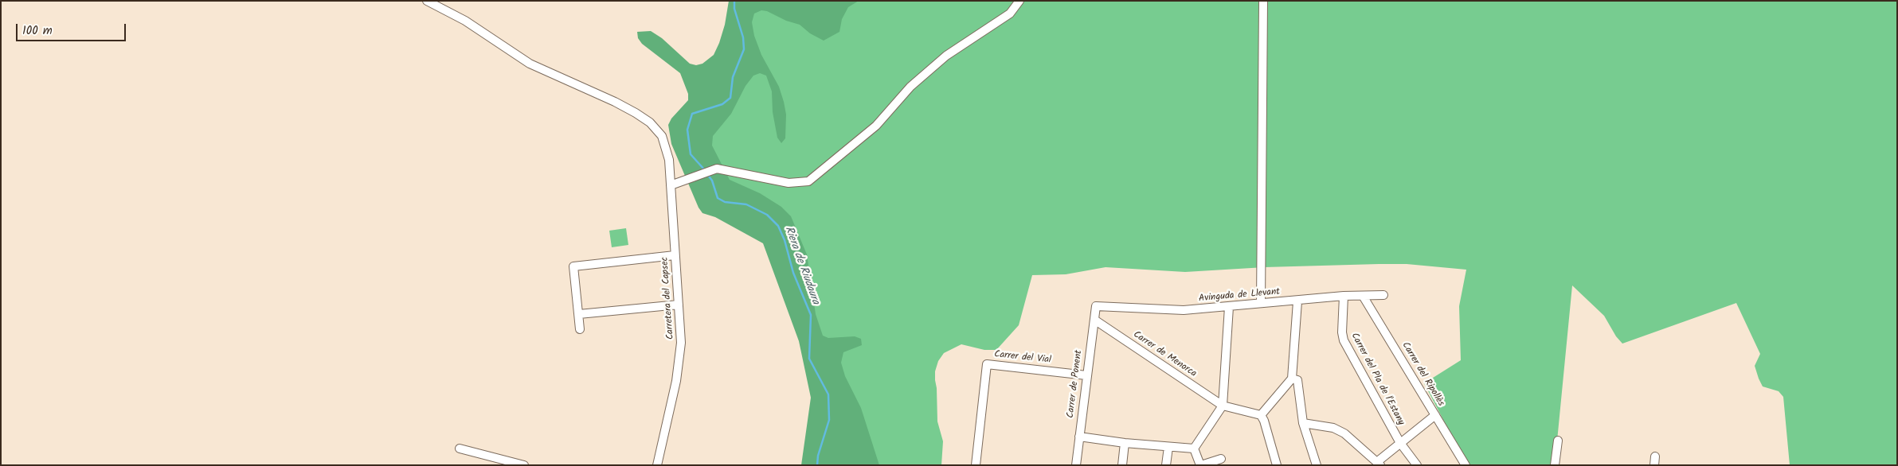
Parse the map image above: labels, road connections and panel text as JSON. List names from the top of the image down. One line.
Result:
{"streets":{"street":["Avinguda de Llevant","Carretera del Capsec","Carrer de Menorca","Carrer del Vial","Carrer del Ripollès","Carrer del Pla de l'Estany","Carrer de Ponent"]},"crossings":[["Avinguda de Llevant","Carrer del Ripollès"],["Avinguda de Llevant","Carrer del Pla de l'Estany"],["Avinguda de Llevant","Carrer de Ponent"],["Carrer de Menorca","Carrer de Ponent"],["Carrer del Vial","Carrer de Ponent"]],"water":["Riera de Riudaura"],"scale_bar":"100 m"}
